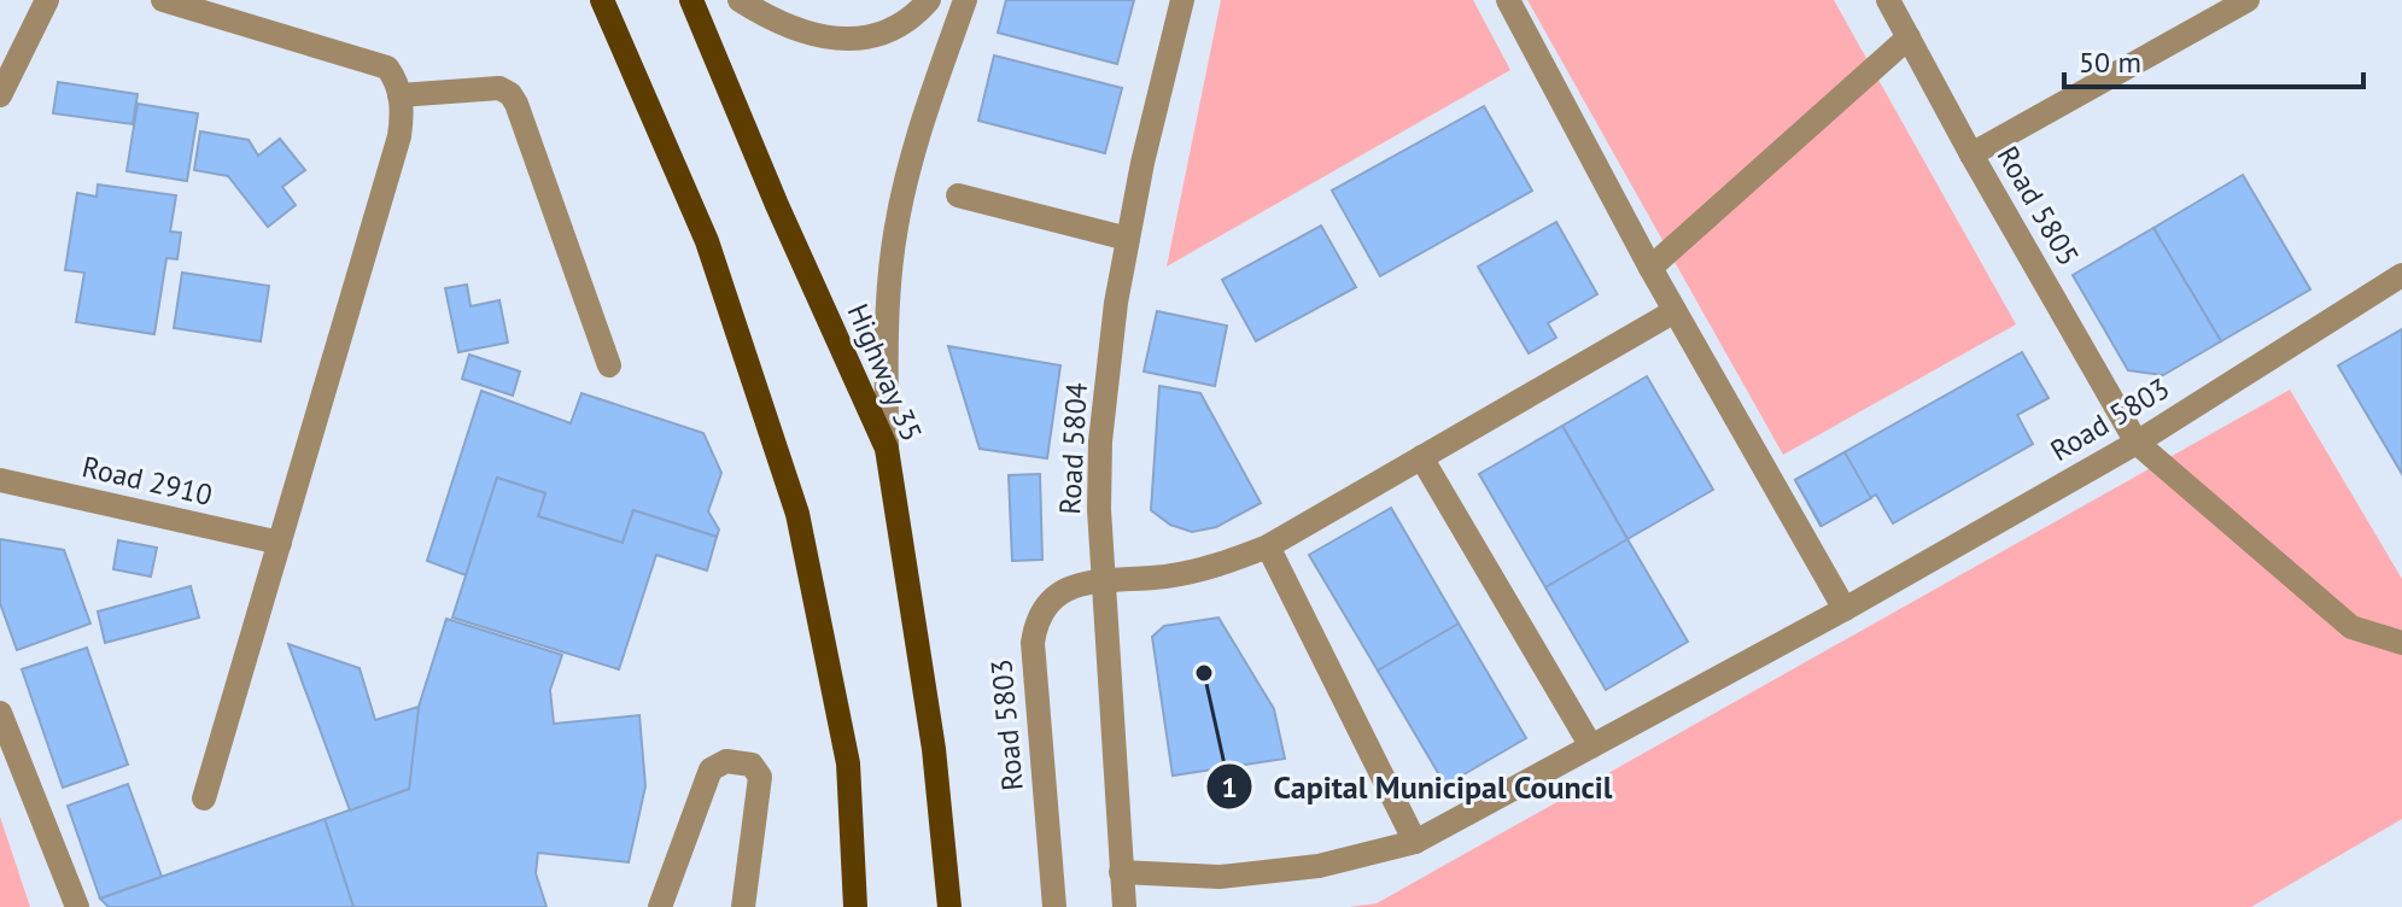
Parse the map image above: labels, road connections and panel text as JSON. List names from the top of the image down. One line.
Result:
{"streets":{"main road":["Highway 35"],"street":["Road 5805","Road 5803","Road 5804","Road 2910"]},"crossings":[["Road 5805","Road 5803"],["Road 5803","Road 5804"]],"places":["Capital Municipal Council"],"scale_bar":"50 m"}
